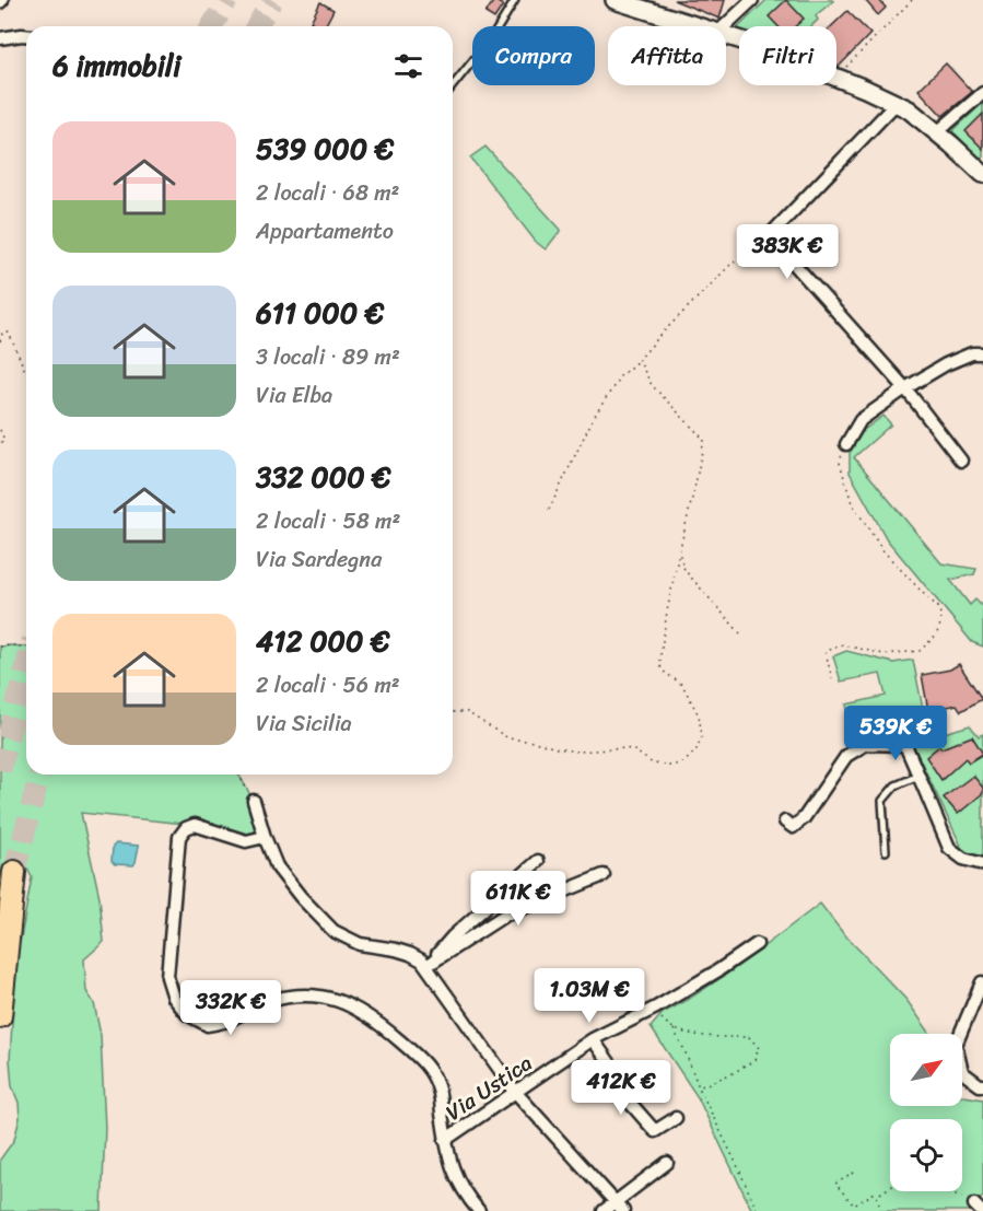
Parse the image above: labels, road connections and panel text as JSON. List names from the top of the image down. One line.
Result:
{"streets":{"street":["Via Ustica"]},"north":"top right","page":{"chip":["Compra","Affitta","Filtri"],"heading":"6 immobili","list":[{"name":"539 000 €","note":"2 locali · 68 m² · Appartamento"},{"name":"611 000 €","note":"3 locali · 89 m² · Via Elba"},{"name":"332 000 €","note":"2 locali · 58 m² · Via Sardegna"},{"name":"412 000 €","note":"2 locali · 56 m² · Via Sicilia"}],"price":["383K €","539K €","611K €","1.03M €","332K €","412K €"]}}
